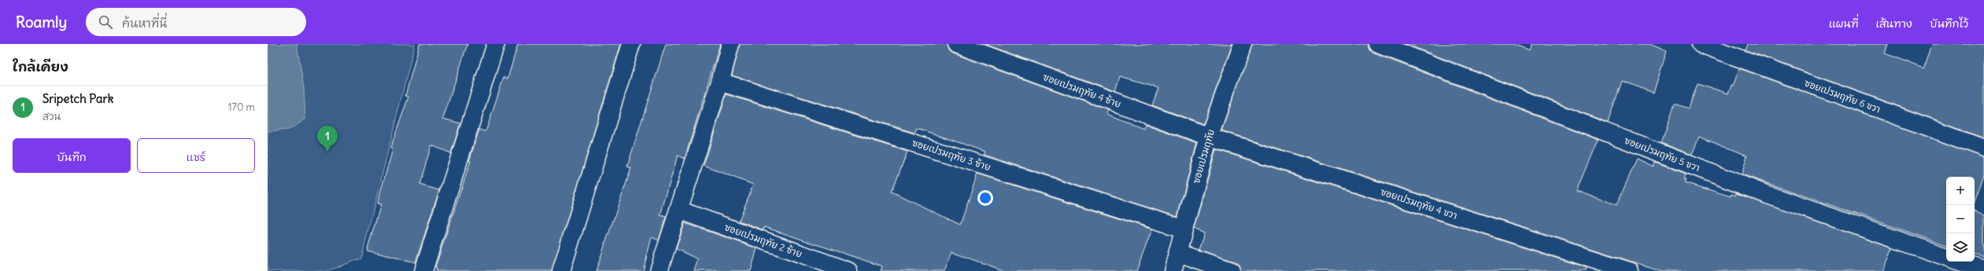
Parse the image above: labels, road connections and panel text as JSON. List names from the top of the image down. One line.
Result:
{"streets":{"street":["ซอยเปรมฤทัย 4 ซ้าย","ซอยเปรมฤทัย 6 ขวา","ซอยเปรมฤทัย 5 ขวา","ซอยเปรมฤทัย 3 ซ้าย","ซอยเปรมฤทัย","ซอยเปรมฤทัย 4 ขวา","ซอยเปรมฤทัย 2 ซ้าย"]},"crossings":[["ซอยเปรมฤทัย 4 ซ้าย","ซอยเปรมฤทัย"],["ซอยเปรมฤทัย 4 ซ้าย","ซอยเปรมฤทัย 4 ขวา"],["ซอยเปรมฤทัย 3 ซ้าย","ซอยเปรมฤทัย"],["ซอยเปรมฤทัย","ซอยเปรมฤทัย 4 ขวา"]],"page":{"header":"Roamly","search":"ค้นหาที่นี่","nav":["แผนที่","เส้นทาง","บันทึกไว้"],"heading":"ใกล้เคียง","list":[{"mark":"1","name":"Sripetch Park","note":"สวน","value":"170 m"}],"pins":"1","buttons":["บันทึก","แชร์"],"map_buttons":["+","−"]}}
